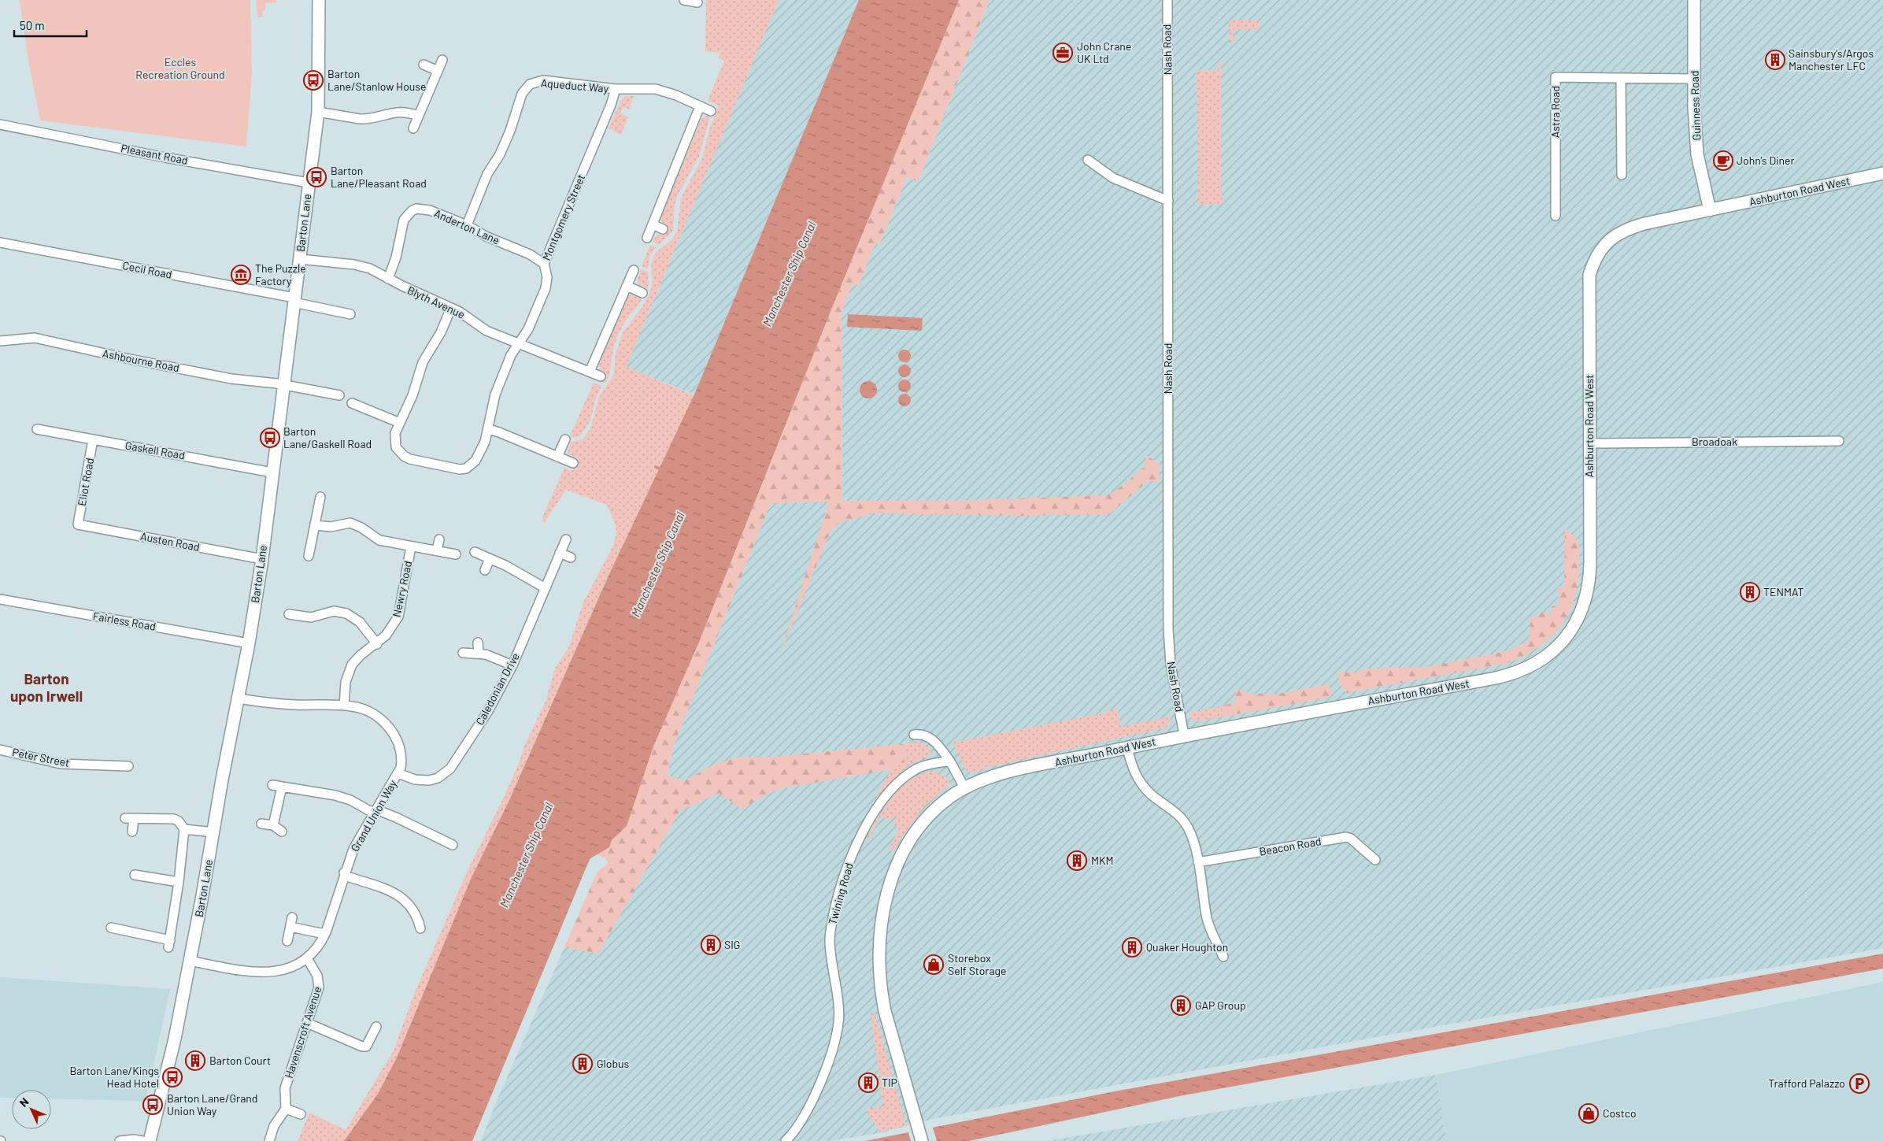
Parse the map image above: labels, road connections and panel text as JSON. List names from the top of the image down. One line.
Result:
{"streets":{"main road":["Guinness Road","Ashburton Road West","Barton Lane"],"street":["Nash Road","Aqueduct Way","Astra Road","Pleasant Road","Montgomery Street","Anderton Lane","Cecil Road","Blyth Avenue","Ashbourne Road","Broadoak","Gaskell Road","Eliot Road","Austen Road","Newry Road","Fairless Road","Caledonian Drive","Peter Street","Grand Union Way","Beacon Road","Twining Road","Havenscroft Avenue"]},"crossings":[["Nash Road","Ashburton Road West"],["Aqueduct Way","Montgomery Street"],["Aqueduct Way","Anderton Lane"],["Guinness Road","Astra Road"],["Guinness Road","Ashburton Road West"],["Pleasant Road","Barton Lane"],["Ashburton Road West","Broadoak"],["Montgomery Street","Anderton Lane"],["Montgomery Street","Blyth Avenue"],["Barton Lane","Cecil Road"],["Barton Lane","Blyth Avenue"],["Barton Lane","Ashbourne Road"],["Barton Lane","Gaskell Road"],["Barton Lane","Austen Road"],["Barton Lane","Fairless Road"],["Barton Lane","Grand Union Way"],["Anderton Lane","Blyth Avenue"],["Gaskell Road","Eliot Road"],["Eliot Road","Austen Road"],["Newry Road","Grand Union Way"],["Caledonian Drive","Grand Union Way"],["Grand Union Way","Havenscroft Avenue"]],"districts":["Barton upon Irwell"],"water":["Manchester Ship Canal"],"parks":["Eccles Recreation Ground"],"places":{"office":["John Crane UK Ltd"],"building":["Sainsbury's/Argos Manchester LFC","TENMAT","MKM","SIG","Quaker Houghton","GAP Group","Barton Court","Globus","TIP"],"bus stop":["Barton Lane/Stanlow House","Barton Lane/Pleasant Road","Barton Lane/Gaskell Road","Barton Lane/Kings Head Hotel","Barton Lane/Grand Union Way"],"cafe":["John's Diner"],"museum":["The Puzzle Factory"],"shop":["Storebox Self Storage","Costco"],"parking":["Trafford Palazzo"]},"scale_bar":"50 m","north":"top left"}
